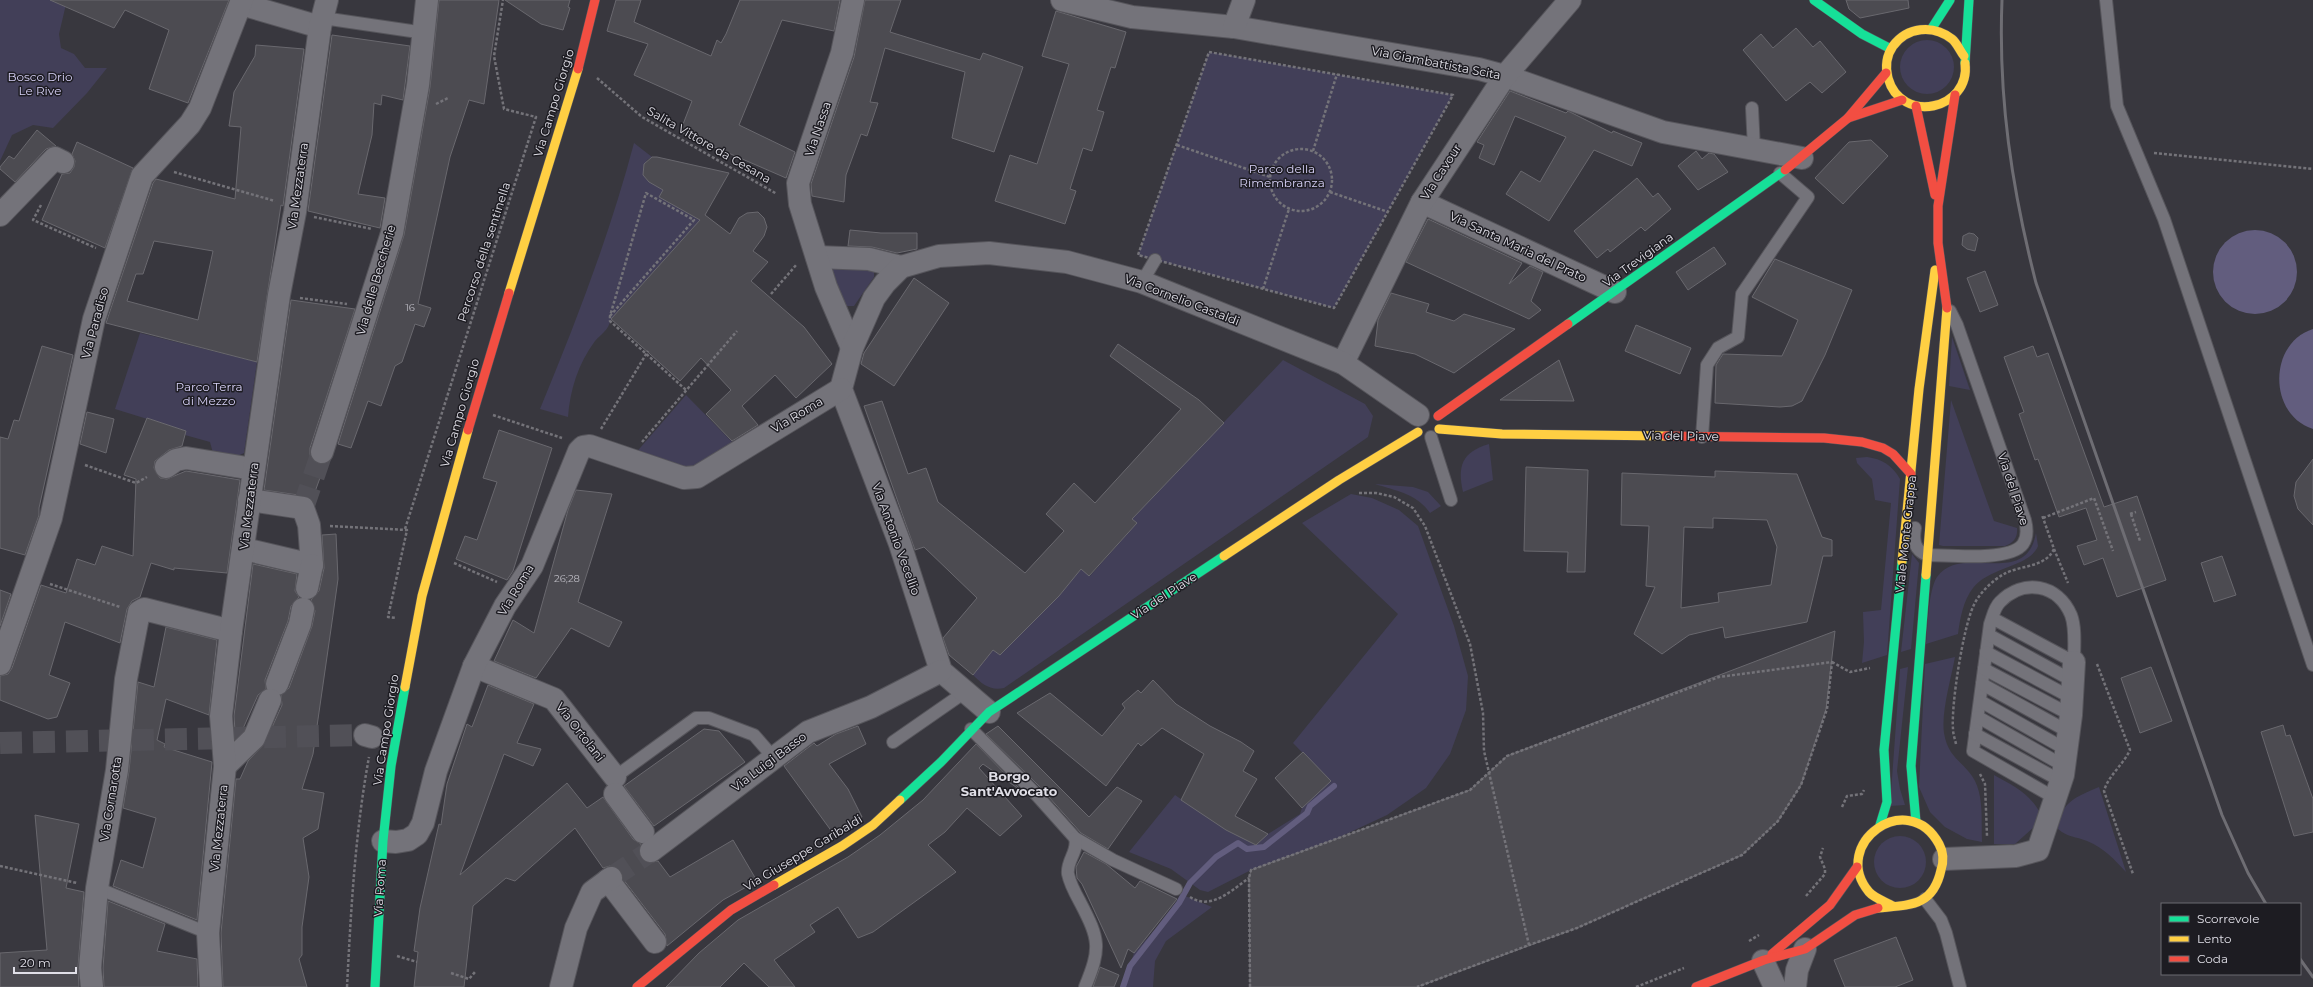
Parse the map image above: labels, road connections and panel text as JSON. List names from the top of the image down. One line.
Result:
{"streets":{"street":["Via Giambattista Scita","Via Campo Giorgio","Via Nassa","Via Cavour","Via Mezzaterra","Via Santa Maria del Prato","Via Trevigiana","Via delle Beccherie","Via Cornelio Castaldi","Via Paradiso","Via Roma","Via del Piave","Viale Monte Grappa","Via Antonio Vecellio","Via Ortolani","Via Luigi Basso","Via Cornarotta","Via Giuseppe Garibaldi"],"path":["Salita Vittore da Cesana","Percorso della sentinella"]},"crossings":[["Via Giambattista Scita","Via Cavour"],["Via Giambattista Scita","Via Trevigiana"],["Via Campo Giorgio","Salita Vittore da Cesana"],["Via Campo Giorgio","Via Roma"],["Via Nassa","Salita Vittore da Cesana"],["Via Cavour","Via Santa Maria del Prato"],["Via Cavour","Via Cornelio Castaldi"],["Via Santa Maria del Prato","Via Trevigiana"],["Via Trevigiana","Via Cornelio Castaldi"],["Via Trevigiana","Via del Piave"],["Via Trevigiana","Viale Monte Grappa"],["Via Cornelio Castaldi","Via del Piave"],["Via Roma","Via Antonio Vecellio"],["Via Roma","Via Ortolani"],["Via del Piave","Viale Monte Grappa"],["Via del Piave","Via Giuseppe Garibaldi"],["Via Antonio Vecellio","Via Luigi Basso"],["Via Ortolani","Via Luigi Basso"]],"districts":["Borgo Sant'Avvocato"],"parks":["Bosco Drio Le Rive","Parco della Rimembranza","Parco Terra di Mezzo"],"house_numbers":["16","26;28"],"legend":["Scorrevole","Lento","Coda"],"scale_bar":"20 m"}
